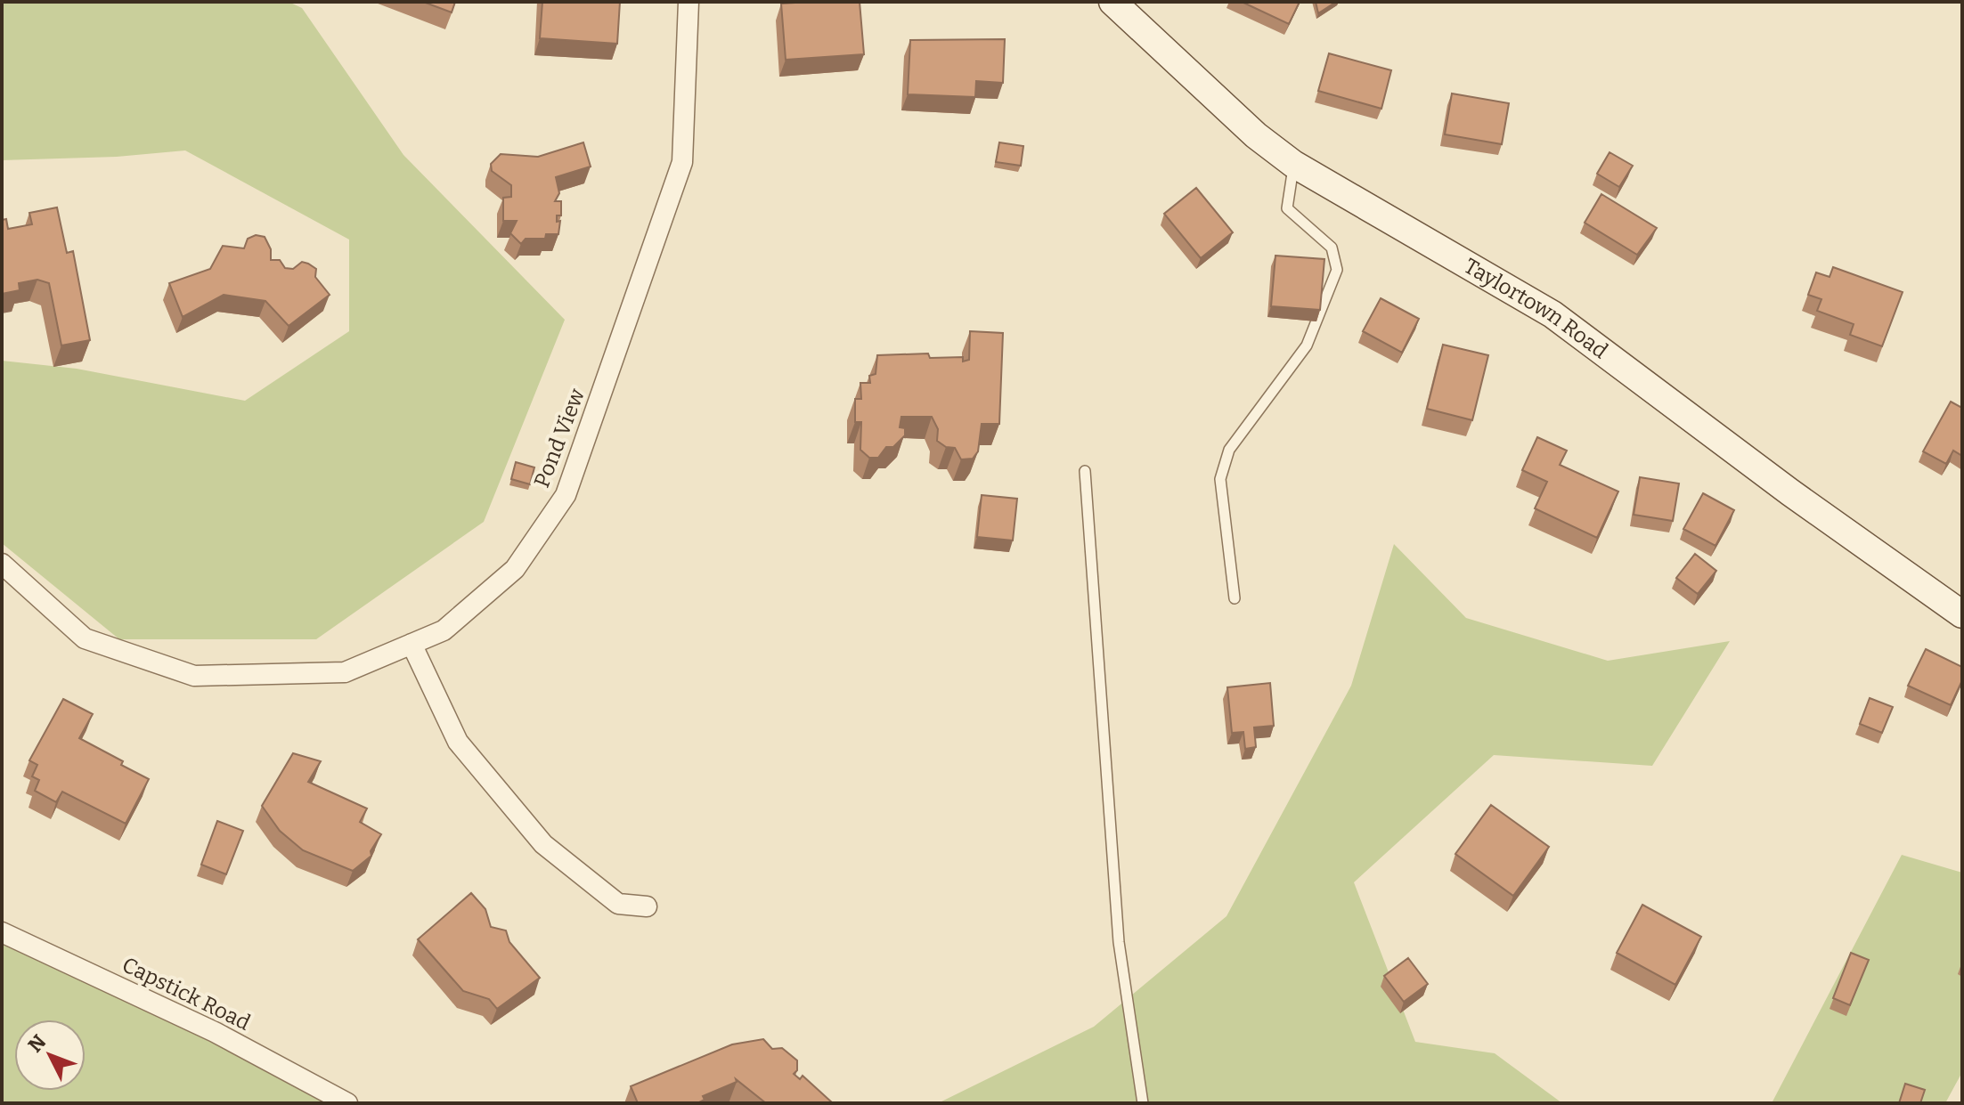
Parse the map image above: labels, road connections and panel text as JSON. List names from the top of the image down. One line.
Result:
{"streets":{"street":["Taylortown Road","Pond View","Capstick Road"]},"north":"top left"}
